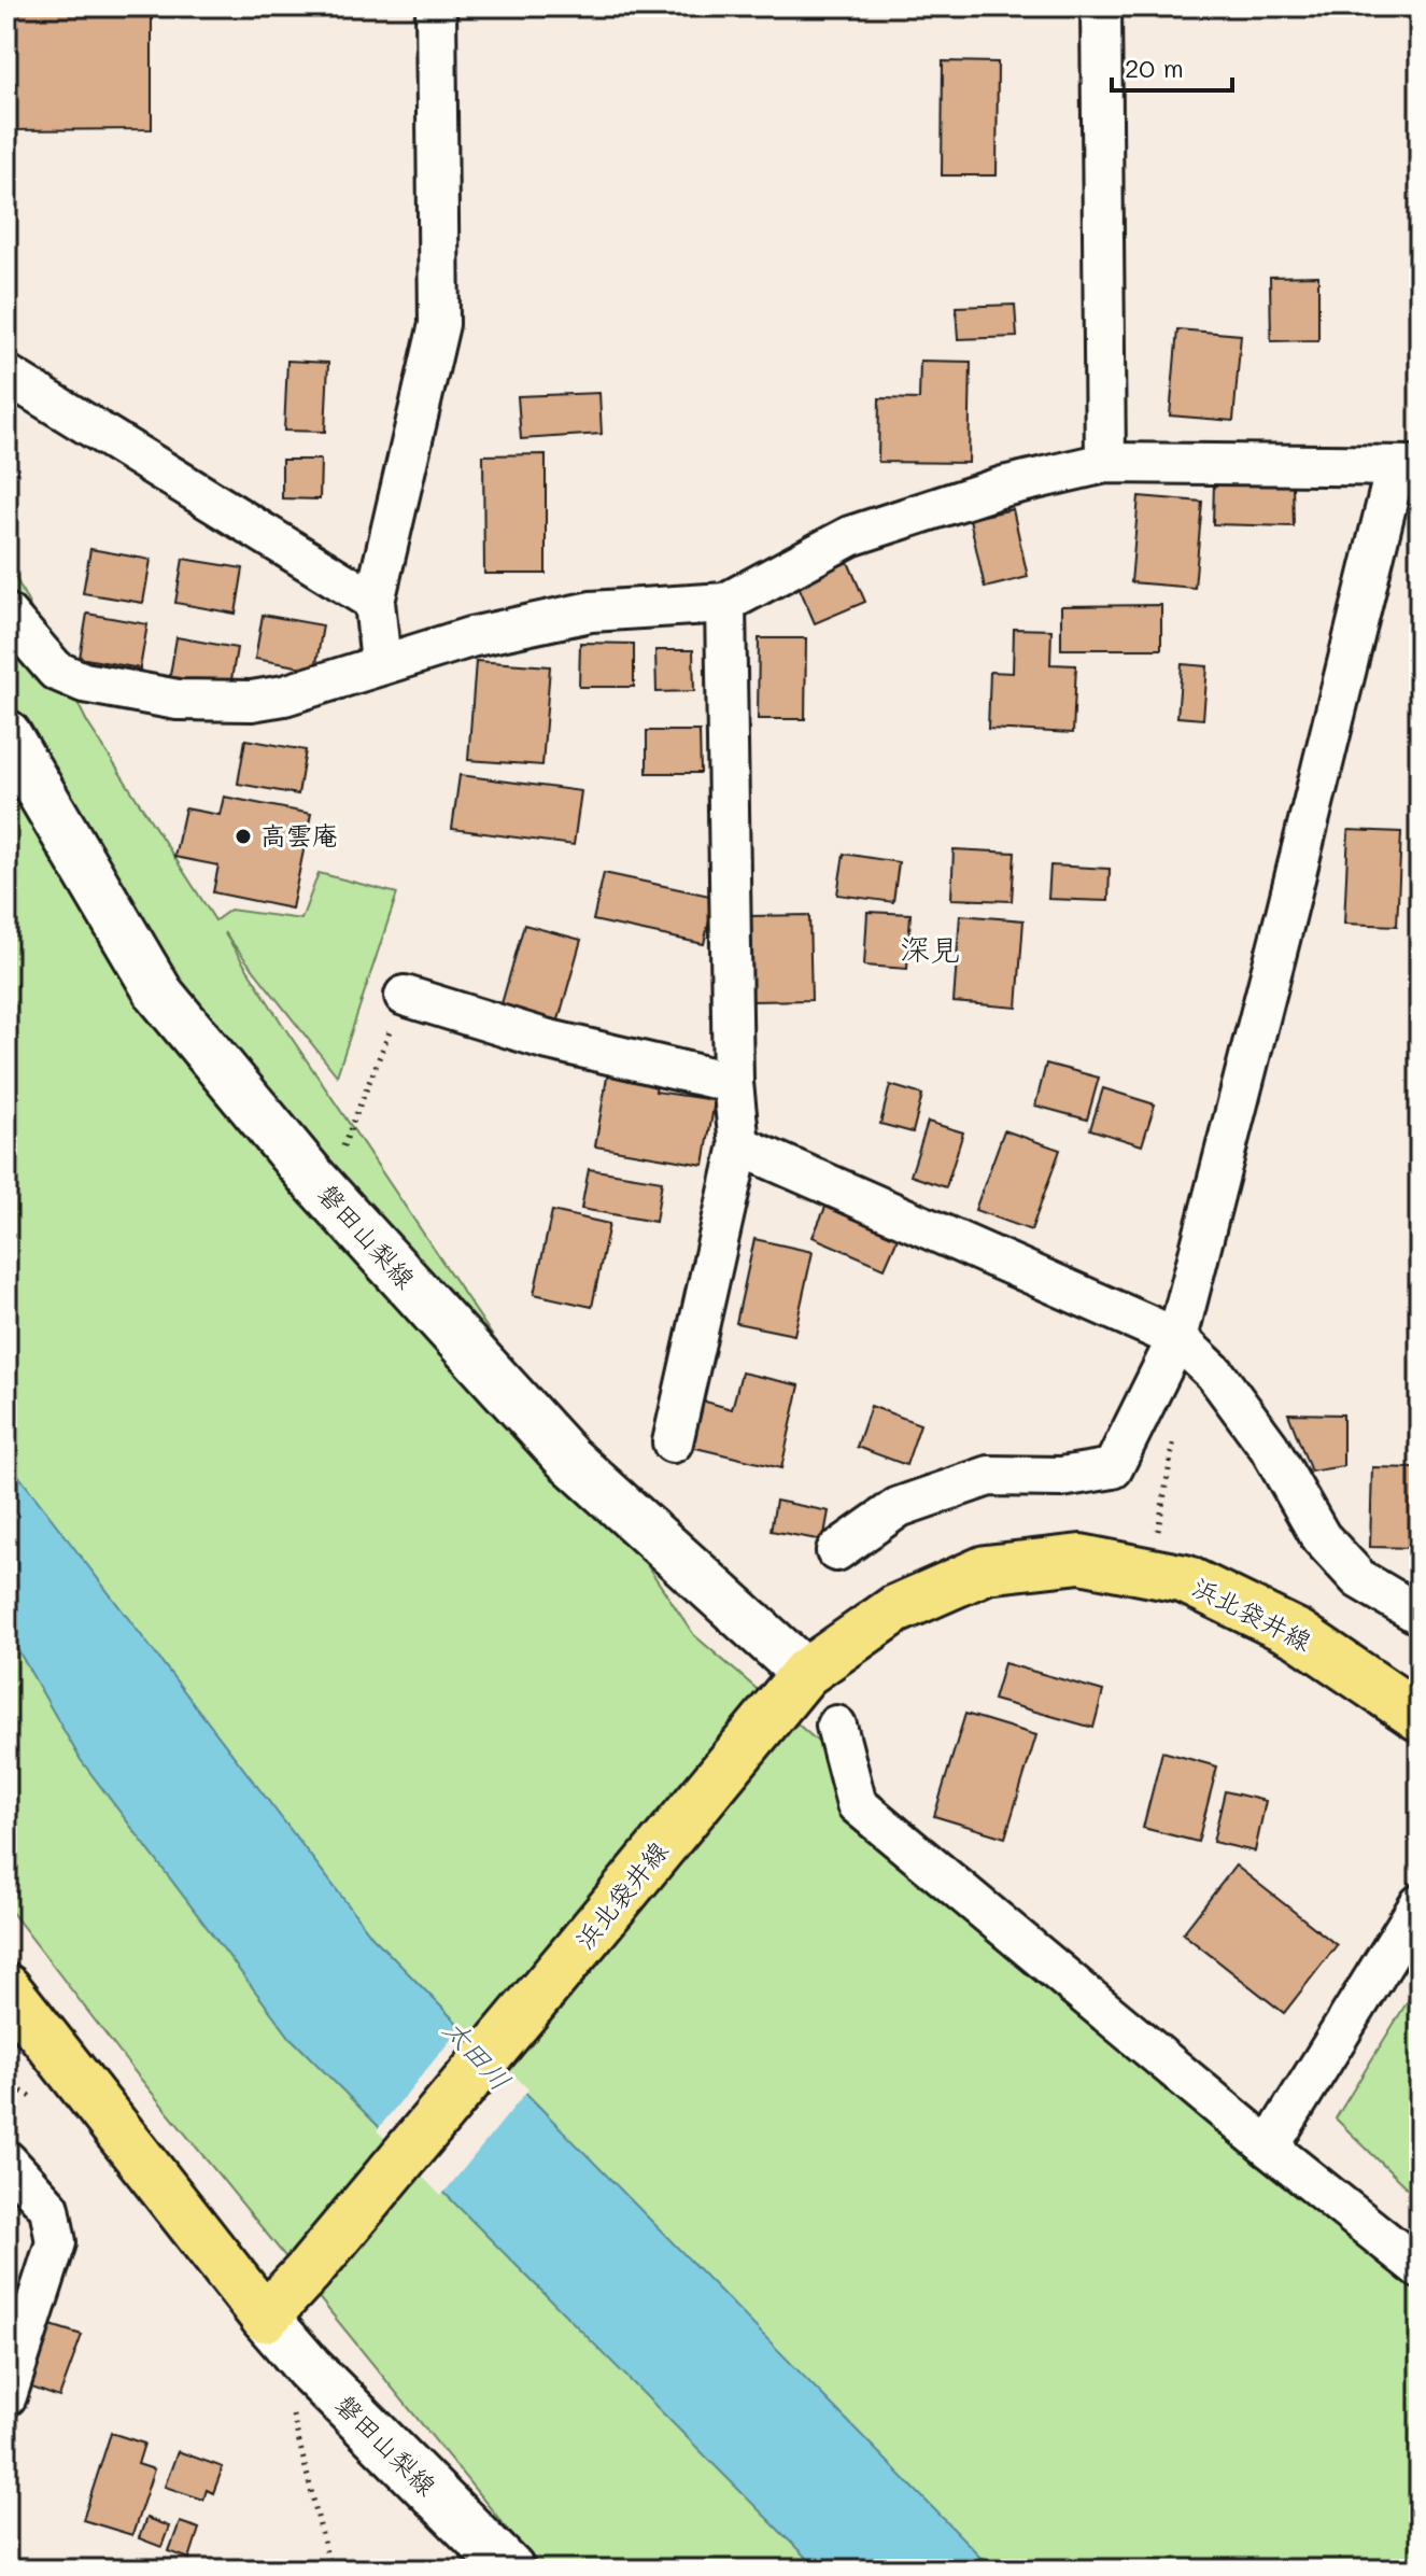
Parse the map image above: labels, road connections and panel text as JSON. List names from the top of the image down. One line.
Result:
{"streets":{"main road":["磐田山梨線","浜北袋井線"]},"crossings":[["磐田山梨線","浜北袋井線"]],"districts":["深見"],"water":["太田川"],"places":["高雲庵"],"scale_bar":"20 m"}
